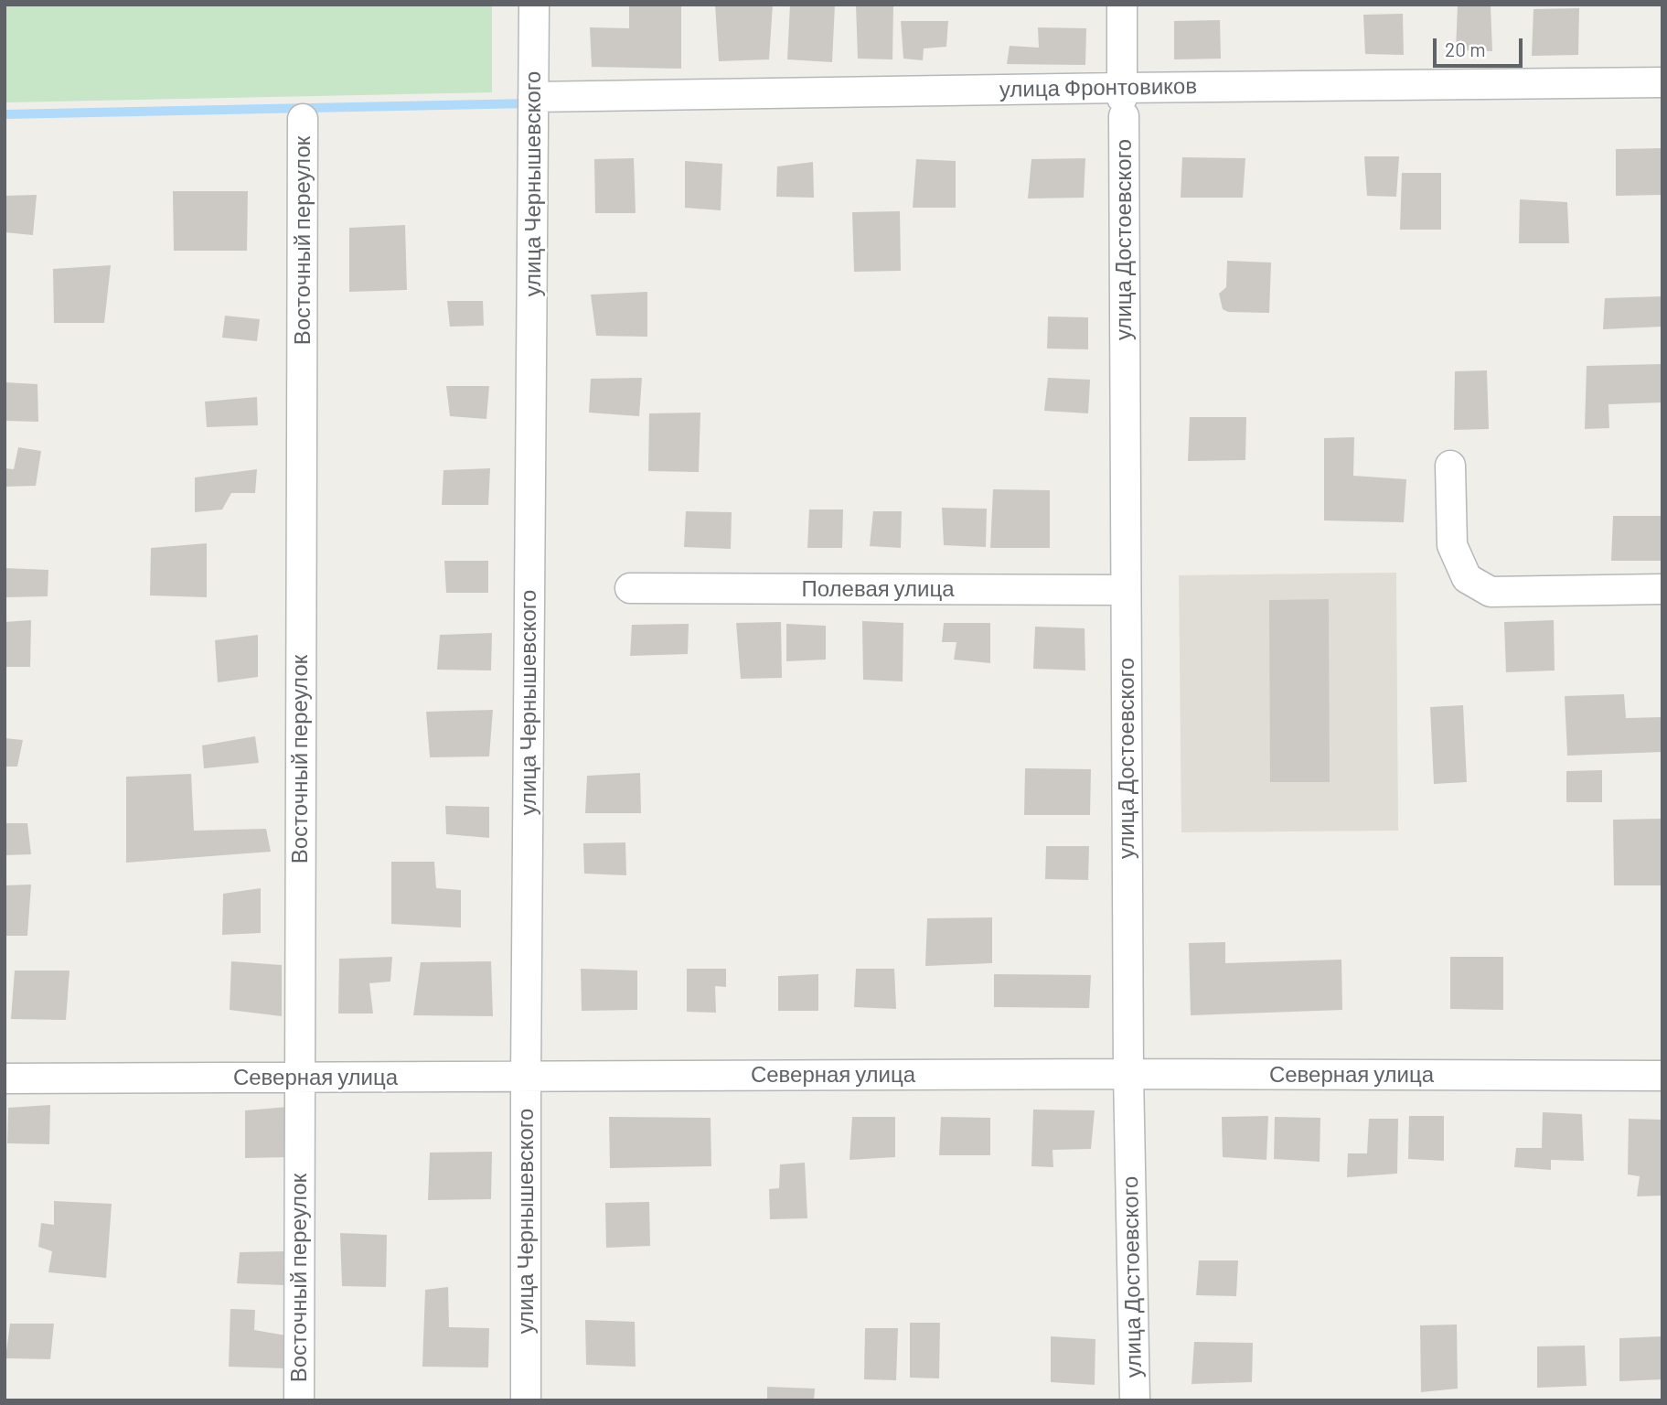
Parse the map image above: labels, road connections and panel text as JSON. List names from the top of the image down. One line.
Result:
{"streets":{"street":["улица Фронтовиков","улица Чернышевского","улица Достоевского","Восточный переулок","Полевая улица","Северная улица"]},"crossings":[["улица Фронтовиков","улица Чернышевского"],["улица Фронтовиков","улица Достоевского"],["улица Чернышевского","Северная улица"],["улица Достоевского","Полевая улица"],["улица Достоевского","Северная улица"],["Восточный переулок","Северная улица"]],"scale_bar":"20 m"}
